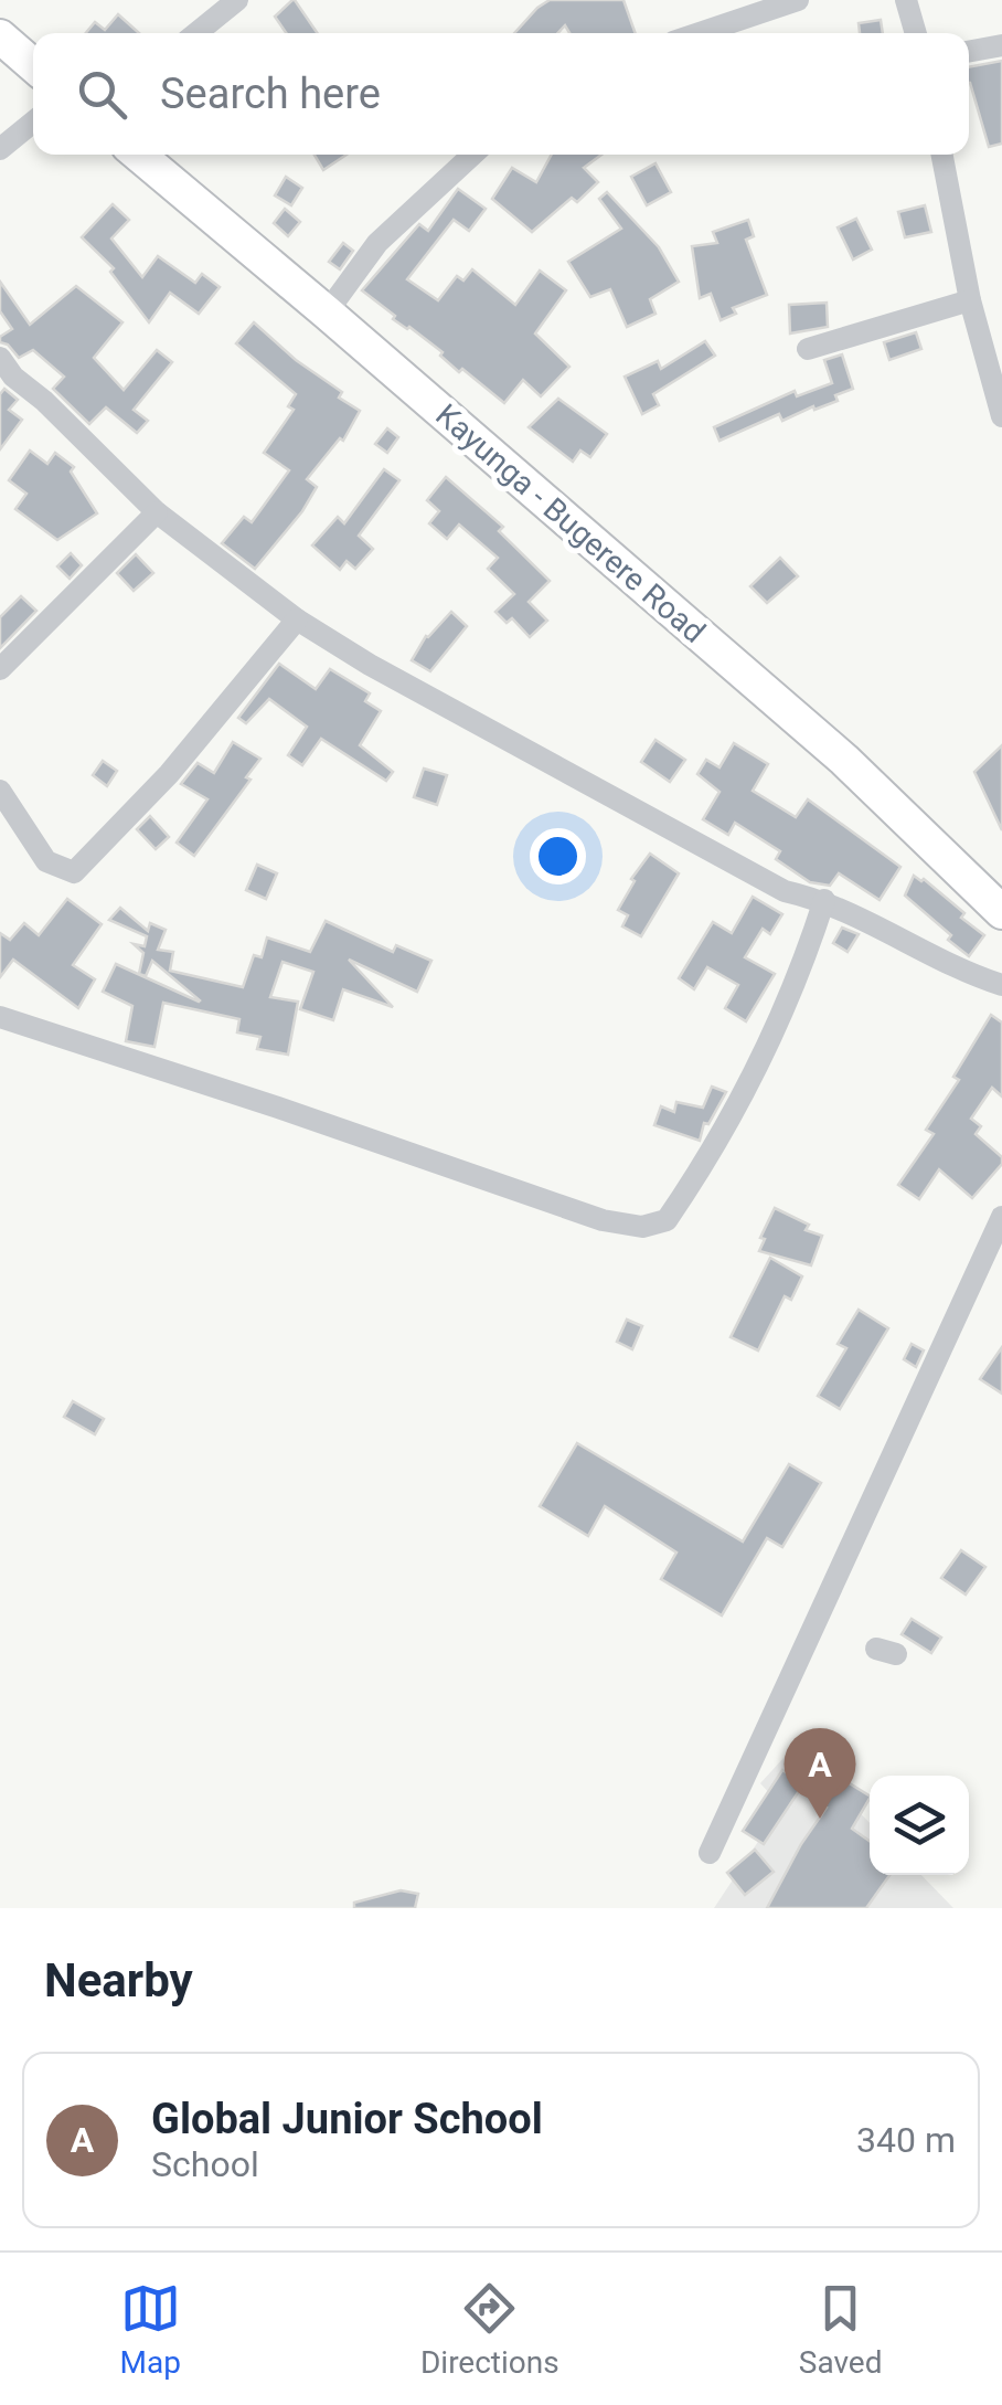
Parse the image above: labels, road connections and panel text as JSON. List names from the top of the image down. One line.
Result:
{"streets":{"main road":["Kayunga - Bugerere Road"]},"page":{"search":"Search here","pins":"A","heading":"Nearby","list":[{"mark":"A","name":"Global Junior School","note":"School","value":"340 m"}],"nav":["Map","Directions","Saved"]}}
